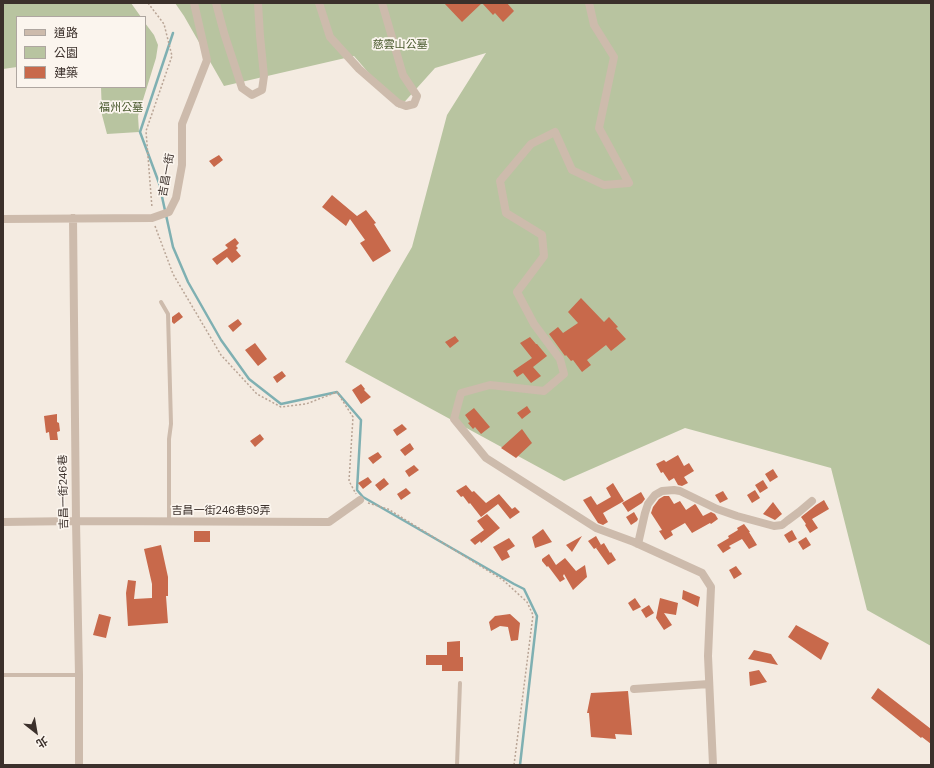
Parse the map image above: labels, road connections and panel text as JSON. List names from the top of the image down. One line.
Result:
{"streets":{"street":["吉昌一街","吉昌一街246巷","吉昌一街246巷59弄"]},"crossings":[["吉昌一街","吉昌一街246巷"],["吉昌一街246巷","吉昌一街246巷59弄"]],"parks":["慈雲山公墓","福州公墓"],"legend":["道路","公園","建築"],"north":"bottom right"}
